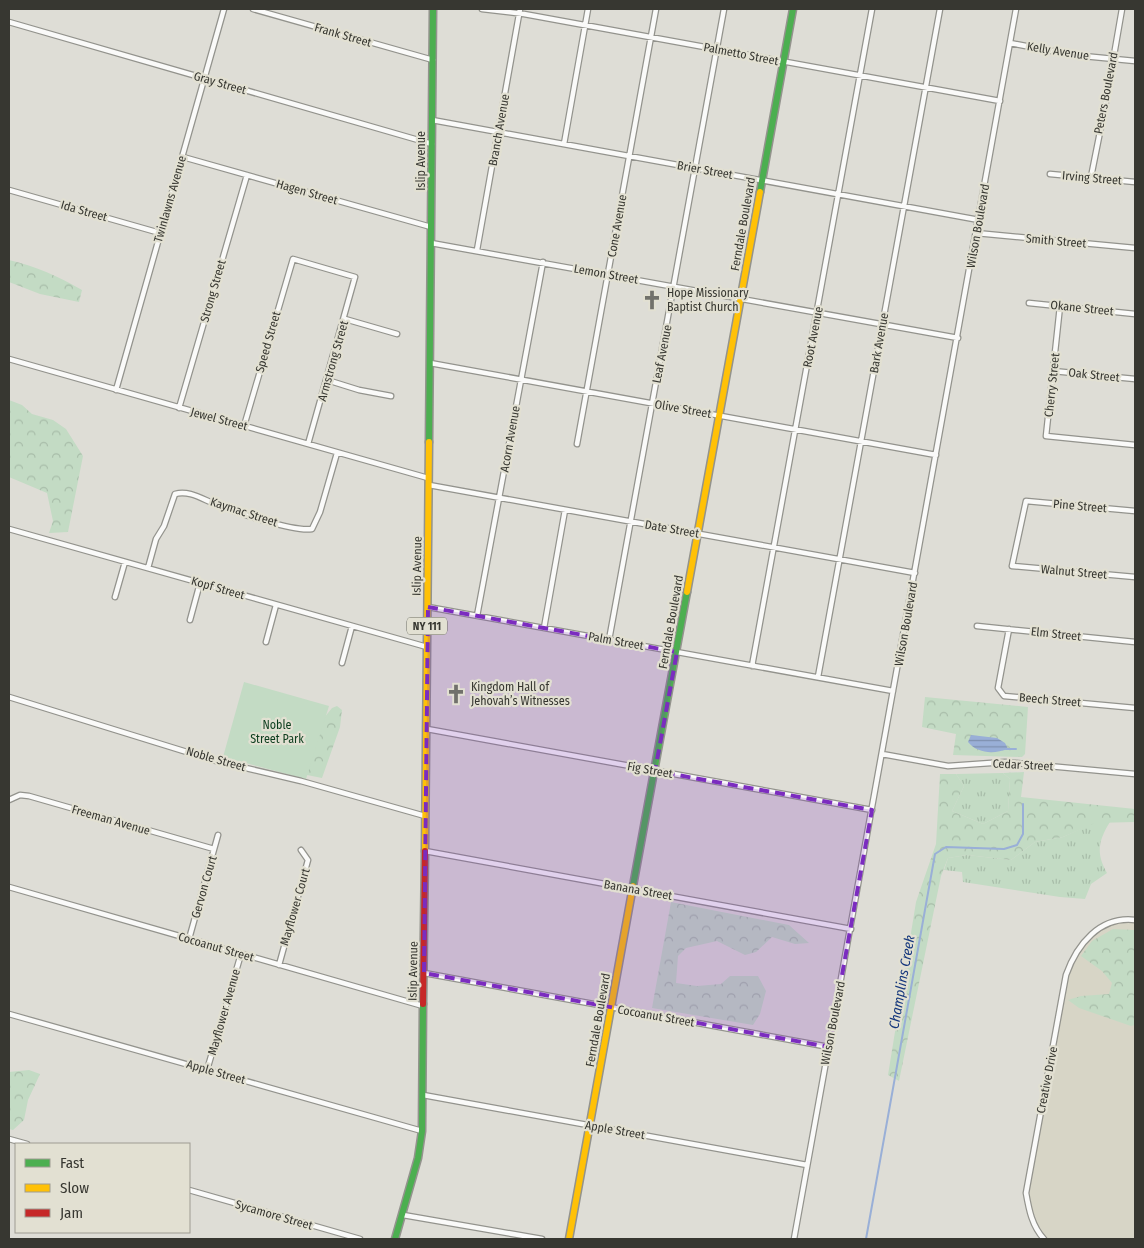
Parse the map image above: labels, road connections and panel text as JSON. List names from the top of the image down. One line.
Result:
{"streets":{"street":["Frank Street","Kelly Avenue","Palmetto Street","Gray Street","Peters Boulevard","Branch Avenue","Islip Avenue","Brier Street","Irving Street","Hagen Street","Twinlawns Avenue","Ida Street","Ferndale Boulevard","Cone Avenue","Wilson Boulevard","Smith Street","Lemon Street","Strong Street","Okane Street","Root Avenue","Speed Street","Bark Avenue","Leaf Avenue","Armstrong Street","Oak Street","Cherry Street","Olive Street","Jewel Street","Acorn Avenue","Pine Street","Kaymac Street","Date Street","Walnut Street","Kopf Street","NY 111","Elm Street","Palm Street","Beech Street","Noble Street","Cedar Street","Fig Street","Freeman Avenue","Gervon Court","Banana Street","Mayflower Court","Cocoanut Street","Mayflower Avenue","Apple Street","Creative Drive","Sycamore Street"]},"crossings":[["Frank Street","Islip Avenue"],["Kelly Avenue","Peters Boulevard"],["Kelly Avenue","Wilson Boulevard"],["Palmetto Street","Branch Avenue"],["Palmetto Street","Ferndale Boulevard"],["Palmetto Street","Cone Avenue"],["Palmetto Street","Wilson Boulevard"],["Palmetto Street","Root Avenue"],["Palmetto Street","Bark Avenue"],["Palmetto Street","Leaf Avenue"],["Gray Street","Islip Avenue"],["Gray Street","Twinlawns Avenue"],["Peters Boulevard","Irving Street"],["Branch Avenue","Brier Street"],["Branch Avenue","Lemon Street"],["Islip Avenue","Brier Street"],["Islip Avenue","Hagen Street"],["Islip Avenue","Lemon Street"],["Islip Avenue","Olive Street"],["Islip Avenue","Jewel Street"],["Islip Avenue","Date Street"],["Islip Avenue","Kopf Street"],["Islip Avenue","Palm Street"],["Islip Avenue","Noble Street"],["Islip Avenue","Fig Street"],["Islip Avenue","Banana Street"],["Islip Avenue","Cocoanut Street"],["Islip Avenue","Apple Street"],["Brier Street","Ferndale Boulevard"],["Brier Street","Cone Avenue"],["Brier Street","Wilson Boulevard"],["Brier Street","Root Avenue"],["Brier Street","Bark Avenue"],["Brier Street","Leaf Avenue"],["Hagen Street","Twinlawns Avenue"],["Hagen Street","Strong Street"],["Twinlawns Avenue","Ida Street"],["Twinlawns Avenue","Jewel Street"],["Ferndale Boulevard","Lemon Street"],["Ferndale Boulevard","Olive Street"],["Ferndale Boulevard","Date Street"],["Ferndale Boulevard","Palm Street"],["Ferndale Boulevard","Fig Street"],["Ferndale Boulevard","Banana Street"],["Ferndale Boulevard","Cocoanut Street"],["Ferndale Boulevard","Apple Street"],["Cone Avenue","Lemon Street"],["Cone Avenue","Olive Street"],["Wilson Boulevard","Smith Street"],["Wilson Boulevard","Lemon Street"],["Wilson Boulevard","Olive Street"],["Wilson Boulevard","Date Street"],["Wilson Boulevard","Palm Street"],["Wilson Boulevard","Cedar Street"],["Wilson Boulevard","Fig Street"],["Wilson Boulevard","Banana Street"],["Wilson Boulevard","Cocoanut Street"],["Wilson Boulevard","Apple Street"],["Lemon Street","Root Avenue"],["Lemon Street","Bark Avenue"],["Lemon Street","Leaf Avenue"],["Lemon Street","Acorn Avenue"],["Strong Street","Jewel Street"],["Okane Street","Cherry Street"],["Root Avenue","Olive Street"],["Root Avenue","Date Street"],["Root Avenue","Palm Street"],["Speed Street","Armstrong Street"],["Speed Street","Jewel Street"],["Bark Avenue","Olive Street"],["Bark Avenue","Date Street"],["Bark Avenue","Palm Street"],["Leaf Avenue","Olive Street"],["Leaf Avenue","Date Street"],["Leaf Avenue","Palm Street"],["Armstrong Street","Jewel Street"],["Oak Street","Cherry Street"],["Olive Street","Acorn Avenue"],["Jewel Street","Kaymac Street"],["Jewel Street","Date Street"],["Acorn Avenue","Date Street"],["Acorn Avenue","Palm Street"],["Pine Street","Walnut Street"],["Kaymac Street","Kopf Street"],["Elm Street","Beech Street"],["Freeman Avenue","Gervon Court"],["Gervon Court","Cocoanut Street"],["Mayflower Court","Cocoanut Street"],["Cocoanut Street","Mayflower Avenue"],["Mayflower Avenue","Apple Street"]],"water":["Champlins Creek"],"parks":["Noble Street Park"],"places":{"church":["Hope Missionary Baptist Church","Kingdom Hall of Jehovah’s Witnesses"]},"legend":["Fast","Slow","Jam"]}
